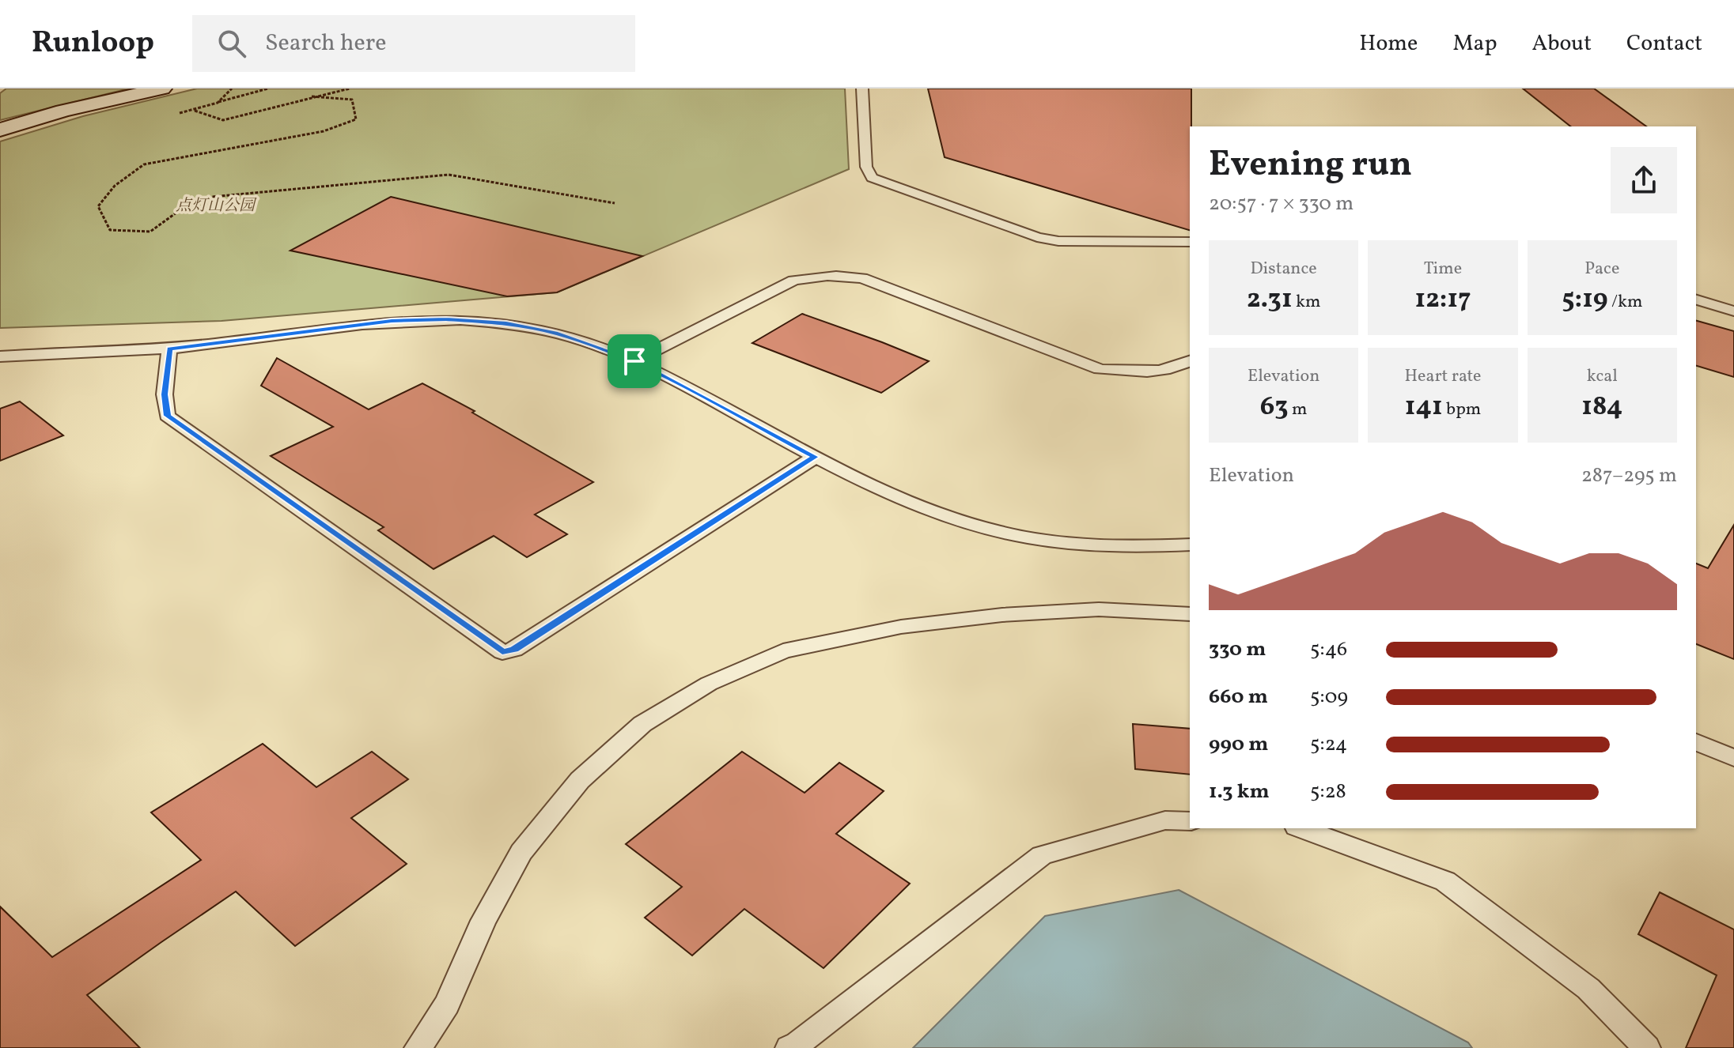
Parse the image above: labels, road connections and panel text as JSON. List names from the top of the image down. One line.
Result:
{"parks":["点灯山公园"],"page":{"header":"Runloop","search":"Search here","nav":["Home","Map","About","Contact"],"heading":["Evening run","20:57 · 7 × 330 m"],"stats":[["Distance","2.31 km"],["Time","12:17"],["Pace","5:19 /km"],["Elevation","63 m"],["Heart rate","141 bpm"],["kcal","184"]],"chart":["Elevation","287–295 m"],"list":[{"name":"330 m","note":"5:46"},{"name":"660 m","note":"5:09"},{"name":"990 m","note":"5:24"},{"name":"1.3 km","note":"5:28"}]}}
